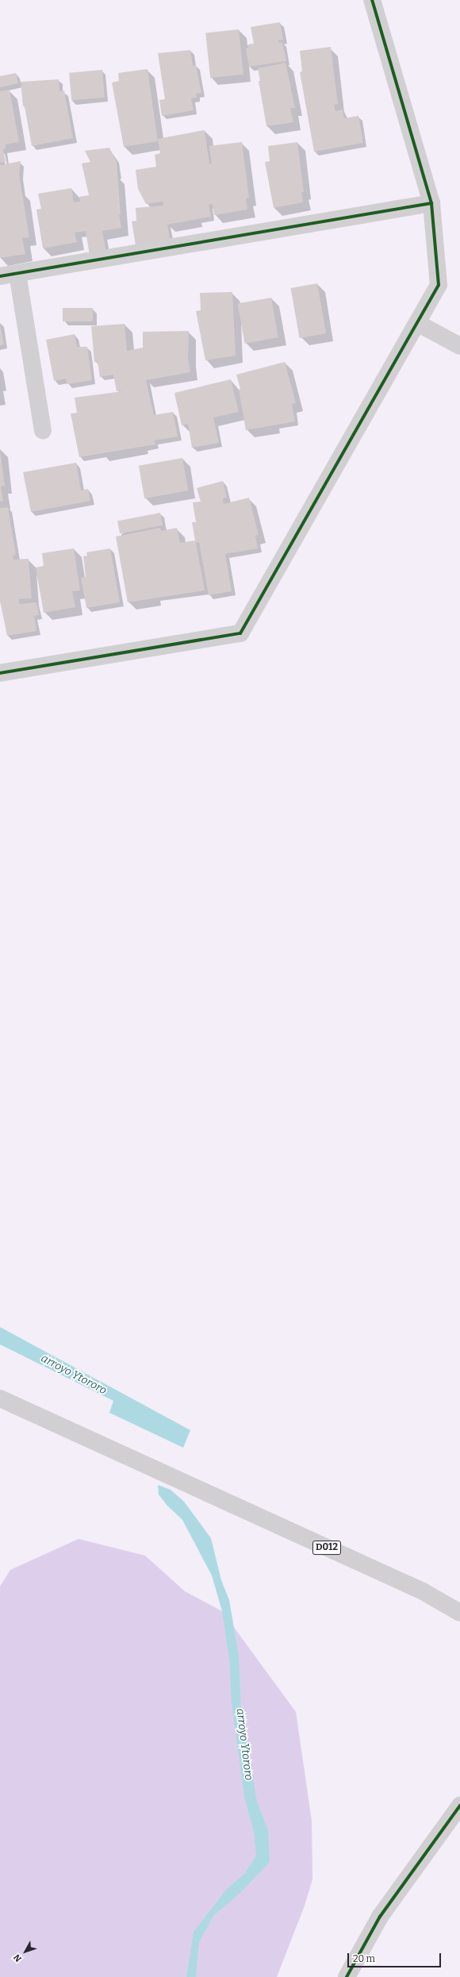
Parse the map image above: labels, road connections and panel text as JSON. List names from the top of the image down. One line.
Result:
{"streets":{"street":["D012"]},"water":["arroyo Ytororo"],"scale_bar":"20 m","north":"bottom left"}
